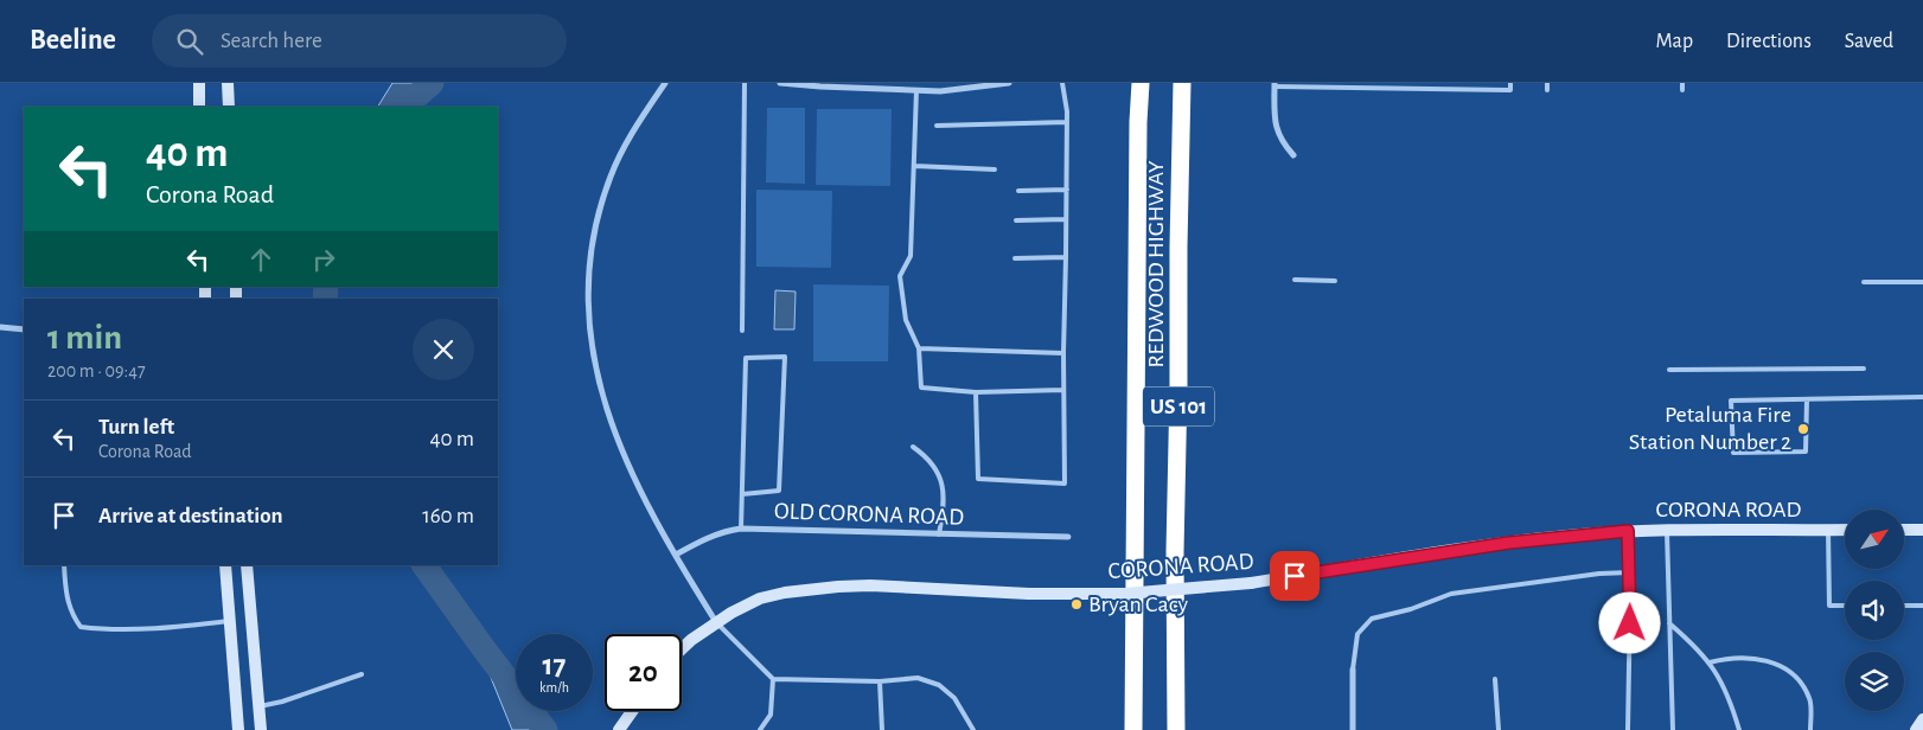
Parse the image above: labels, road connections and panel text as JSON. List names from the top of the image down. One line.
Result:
{"streets":{"highway":["REDWOOD HIGHWAY","US 101"],"main road":["CORONA ROAD"],"street":["OLD CORONA ROAD"]},"places":["Petaluma Fire Station Number 2","Bryan Cacy"],"north":"top right","page":{"header":"Beeline","search":"Search here","nav":["Map","Directions","Saved"],"turn":["40 m","Corona Road"],"heading":["1 min","200 m · 09:47"],"list":[{"name":"Turn left","note":"Corona Road","value":"40 m"},{"name":"Arrive at destination","value":"160 m"}],"speed":"17 km/h","limit":"20"}}
